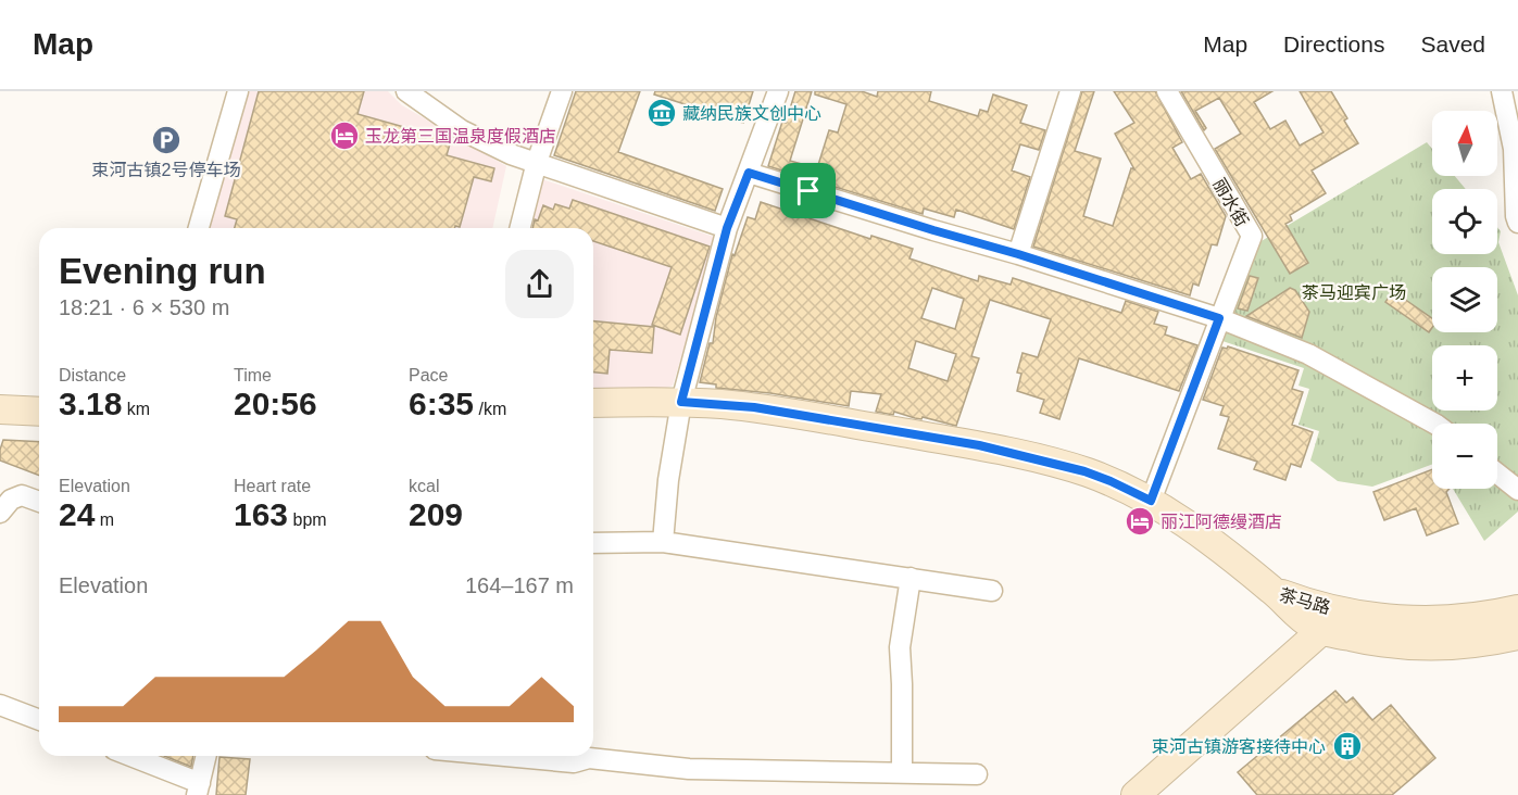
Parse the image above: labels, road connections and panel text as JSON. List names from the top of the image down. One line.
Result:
{"streets":{"street":["丽水街","茶马路"]},"parks":["茶马迎宾广场"],"places":{"museum":["藏纳民族文创中心"],"hotel":["玉龙第三国温泉度假酒店","丽江阿德缦酒店"],"parking":["束河古镇2号停车场"],"building":["束河古镇游客接待中心"]},"north":"top","page":{"header":"Map","nav":["Map","Directions","Saved"],"map_buttons":["+","−"],"heading":["Evening run","18:21 · 6 × 530 m"],"stats":[["Distance","3.18 km"],["Time","20:56"],["Pace","6:35 /km"],["Elevation","24 m"],["Heart rate","163 bpm"],["kcal","209"]],"chart":["Elevation","164–167 m"]}}
